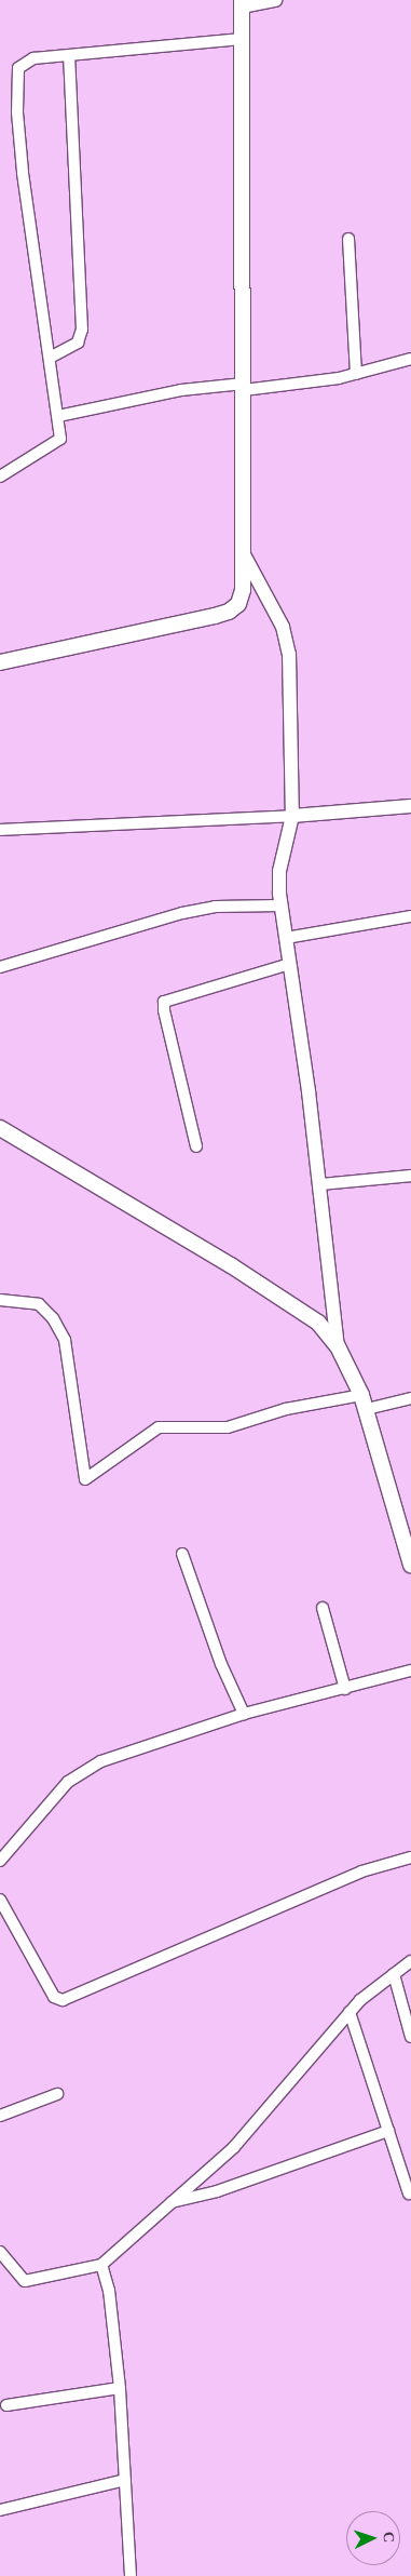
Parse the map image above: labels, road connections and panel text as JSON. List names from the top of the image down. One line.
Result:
{"north":"right"}
